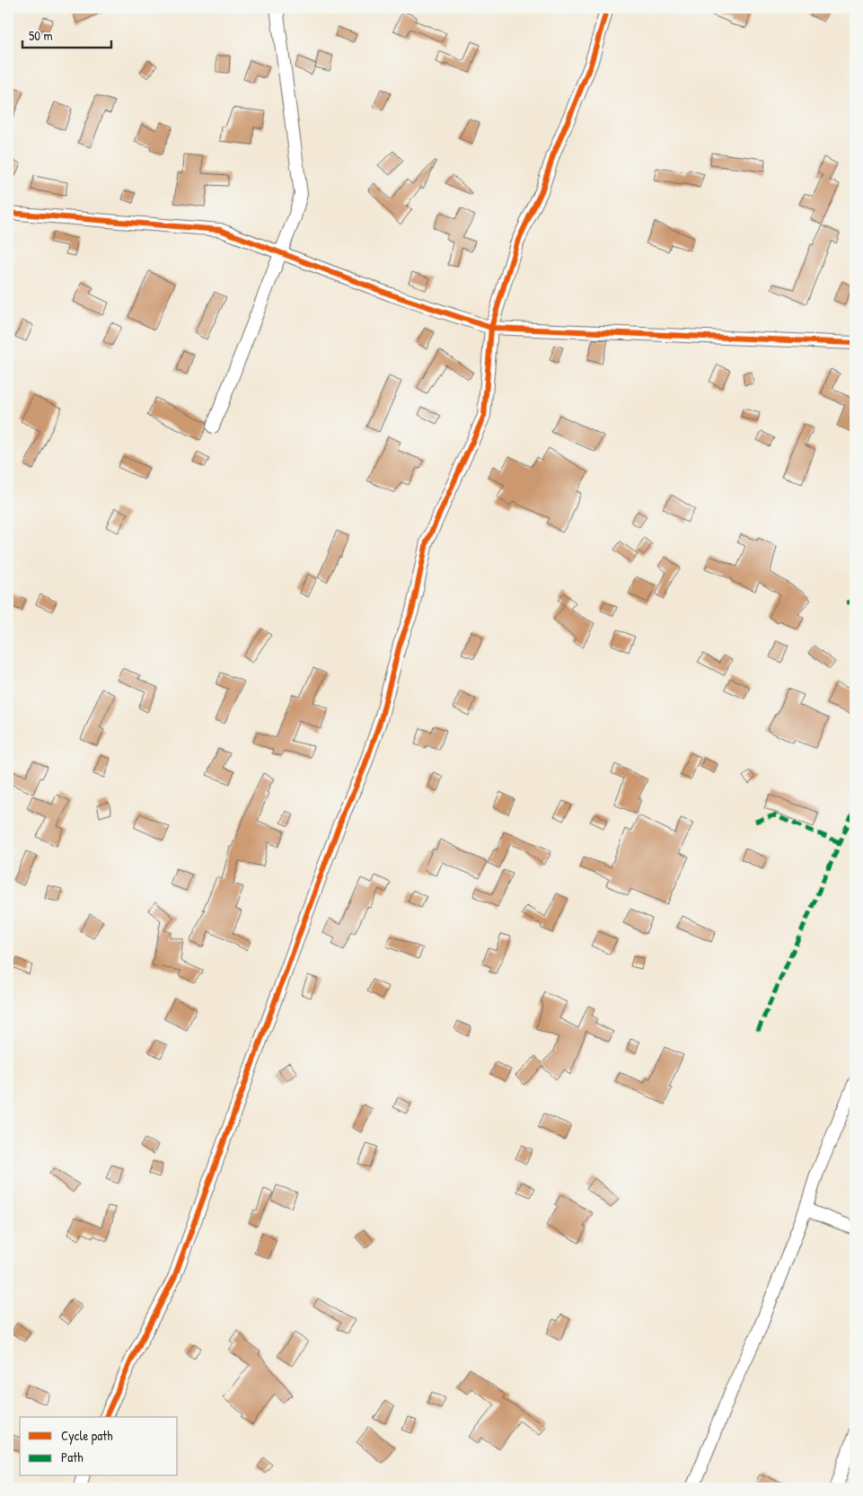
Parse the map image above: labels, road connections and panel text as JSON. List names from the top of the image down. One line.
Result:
{"legend":["Cycle path","Path"],"scale_bar":"50 m"}
